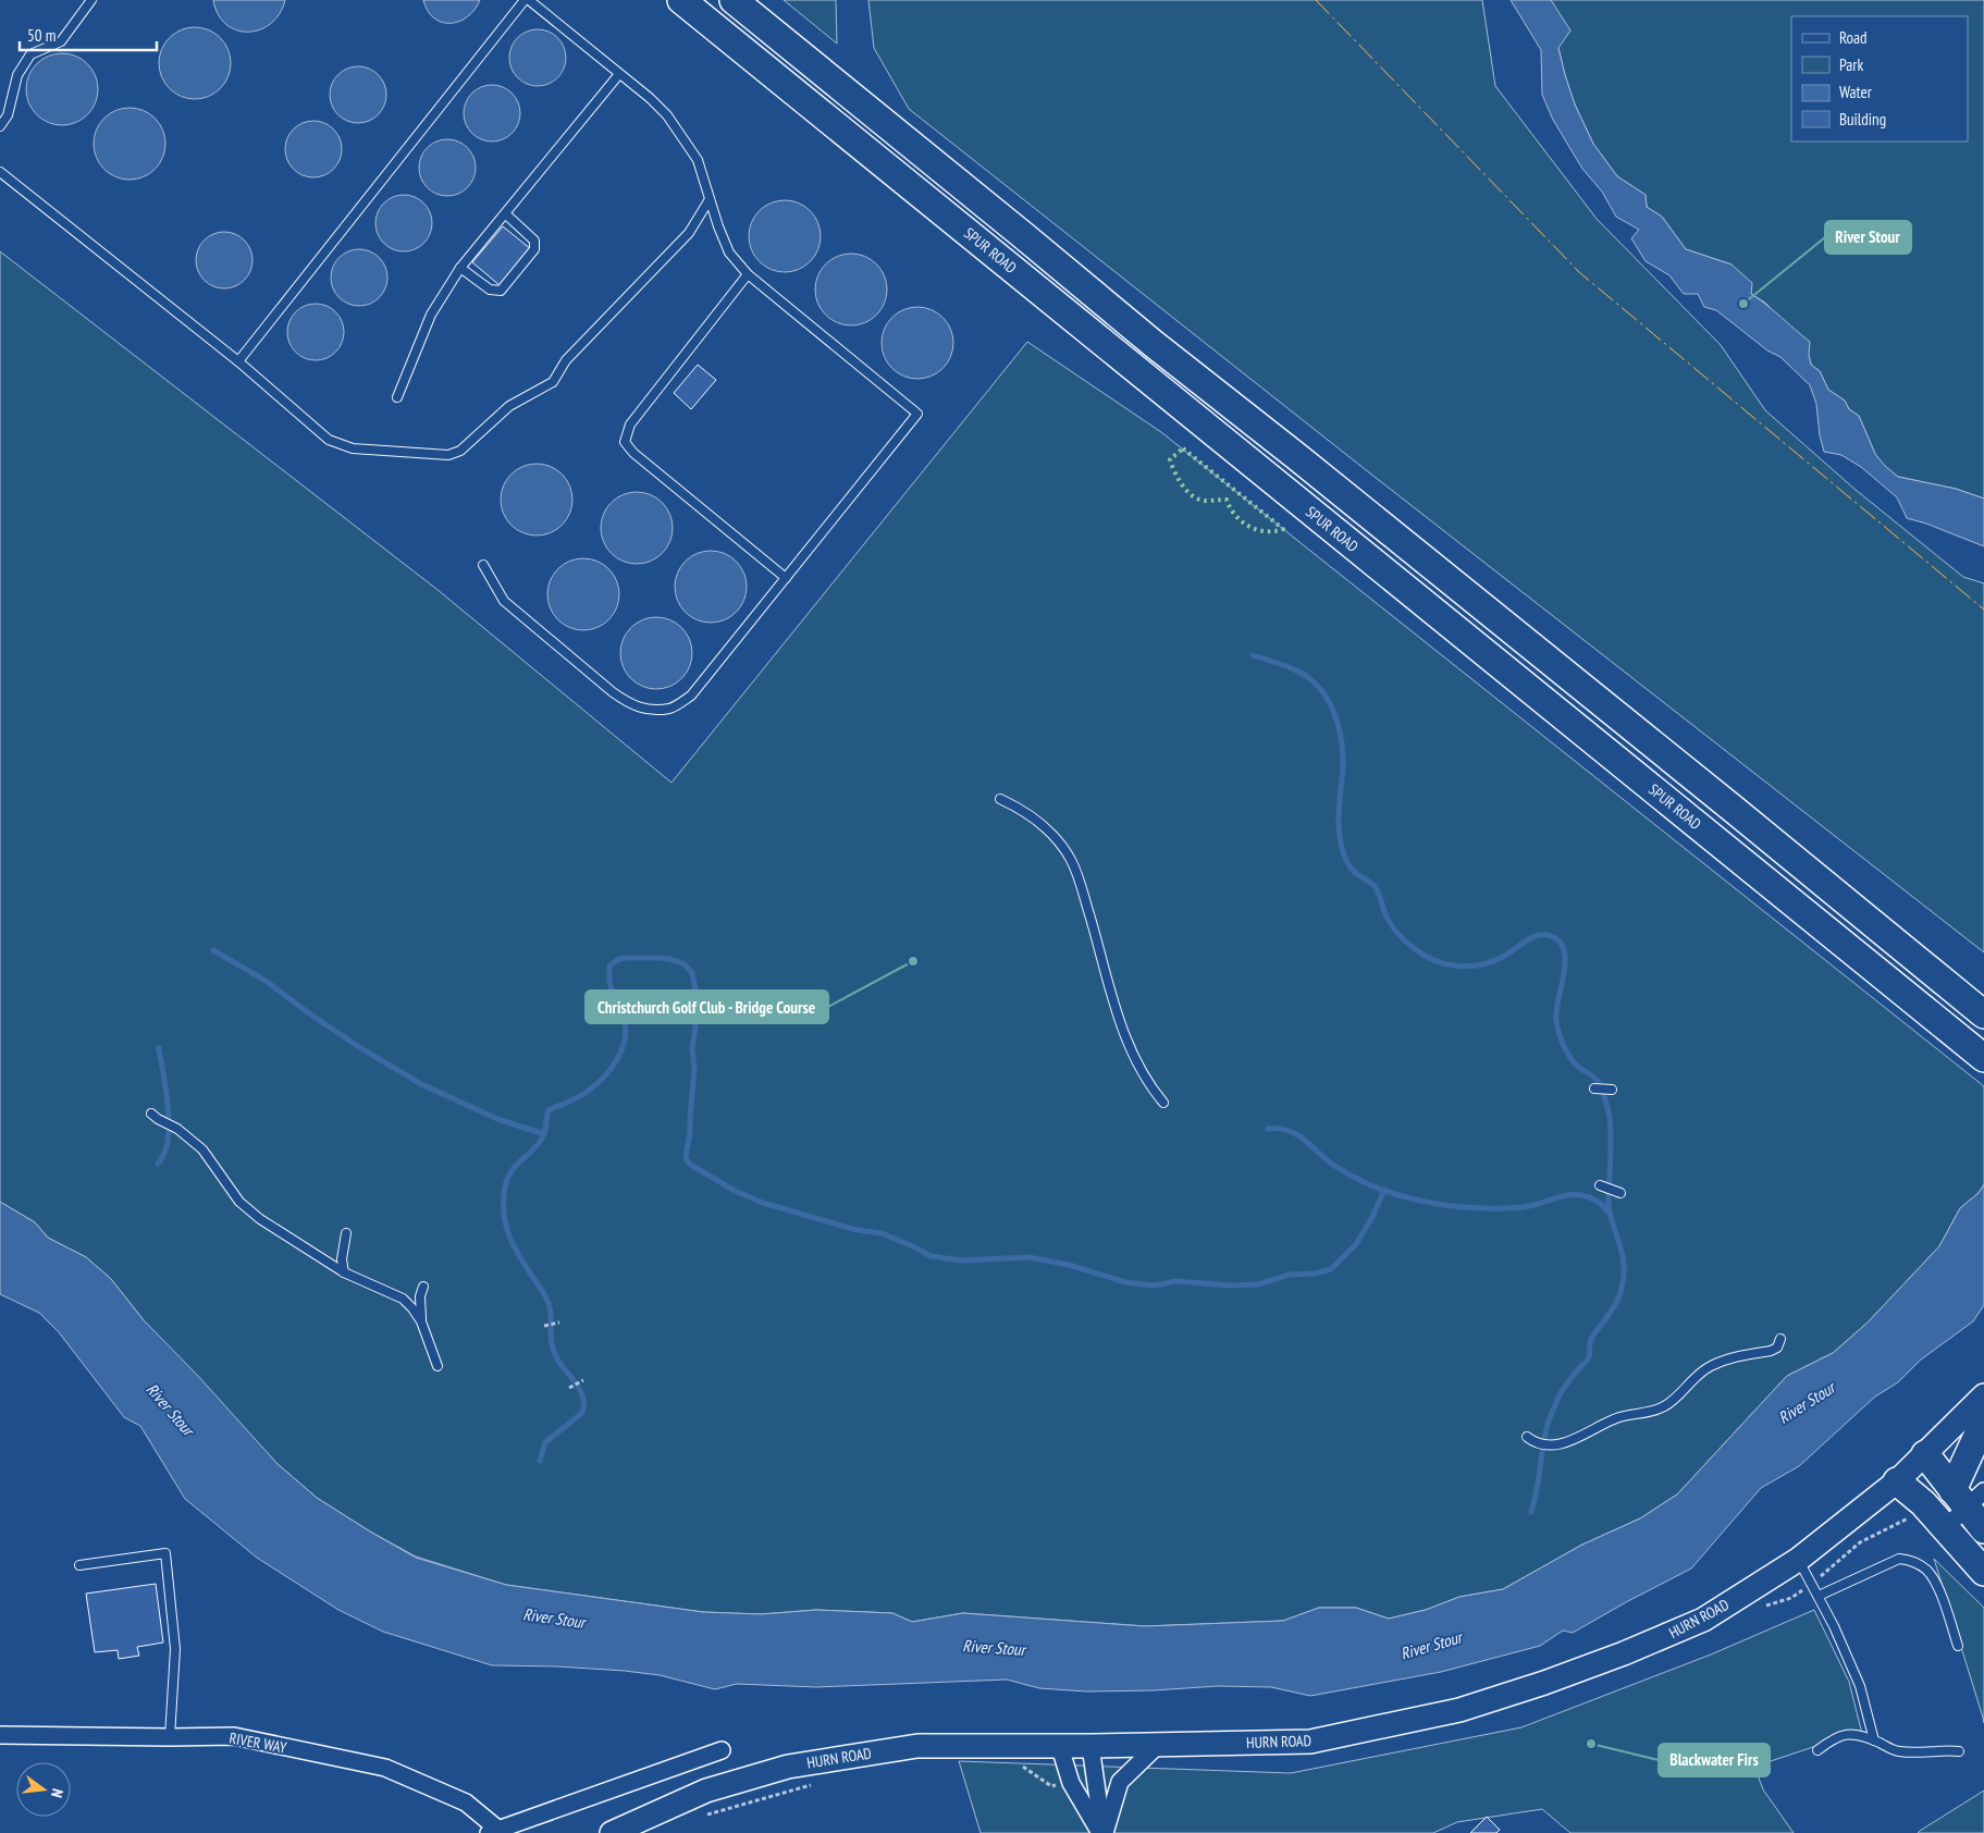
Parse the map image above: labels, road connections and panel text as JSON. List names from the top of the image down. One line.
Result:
{"streets":{"highway":["SPUR ROAD"],"main road":["HURN ROAD"],"street":["RIVER WAY"]},"water":["River Stour"],"places":["River Stour","Christchurch Golf Club - Bridge Course","Blackwater Firs"],"legend":["Road","Park","Water","Building"],"scale_bar":"50 m","north":"right"}
